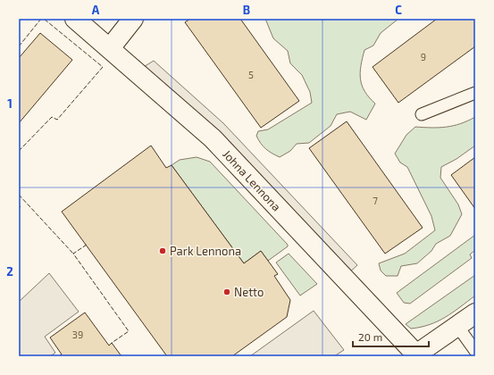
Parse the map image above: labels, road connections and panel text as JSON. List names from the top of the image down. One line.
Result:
{"streets":{"street":["Johna Lennona"]},"places":["Park Lennona","Netto"],"house_numbers":["9","5","7","39"],"scale_bar":"20 m","grid":{"columns":["A","B","C"],"rows":["1","2"]}}
